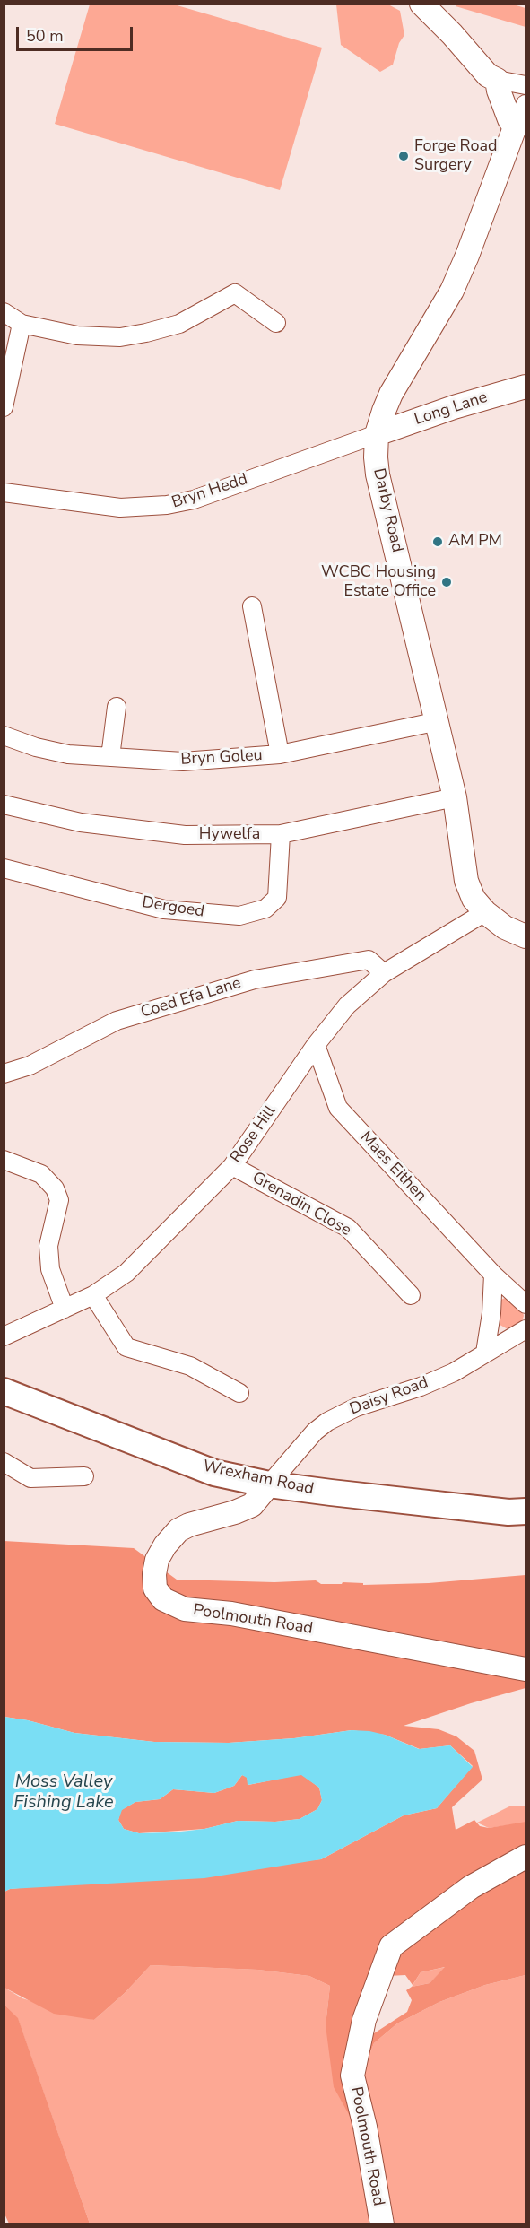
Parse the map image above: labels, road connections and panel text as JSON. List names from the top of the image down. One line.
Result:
{"streets":{"main road":["Wrexham Road"],"street":["Long Lane","Bryn Hedd","Darby Road","Bryn Goleu","Hywelfa","Dergoed","Coed Efa Lane","Rose Hill","Maes Eithen","Grenadin Close","Daisy Road","Poolmouth Road"]},"crossings":[["Long Lane","Bryn Hedd"],["Long Lane","Darby Road"],["Bryn Hedd","Darby Road"],["Darby Road","Bryn Goleu"],["Darby Road","Hywelfa"],["Darby Road","Rose Hill"],["Hywelfa","Dergoed"],["Coed Efa Lane","Rose Hill"],["Rose Hill","Maes Eithen"],["Rose Hill","Grenadin Close"],["Daisy Road","Wrexham Road"],["Daisy Road","Poolmouth Road"],["Wrexham Road","Poolmouth Road"]],"water":["Moss Valley Fishing Lake"],"places":["Forge Road Surgery","AM PM","WCBC Housing Estate Office"],"scale_bar":"50 m"}
